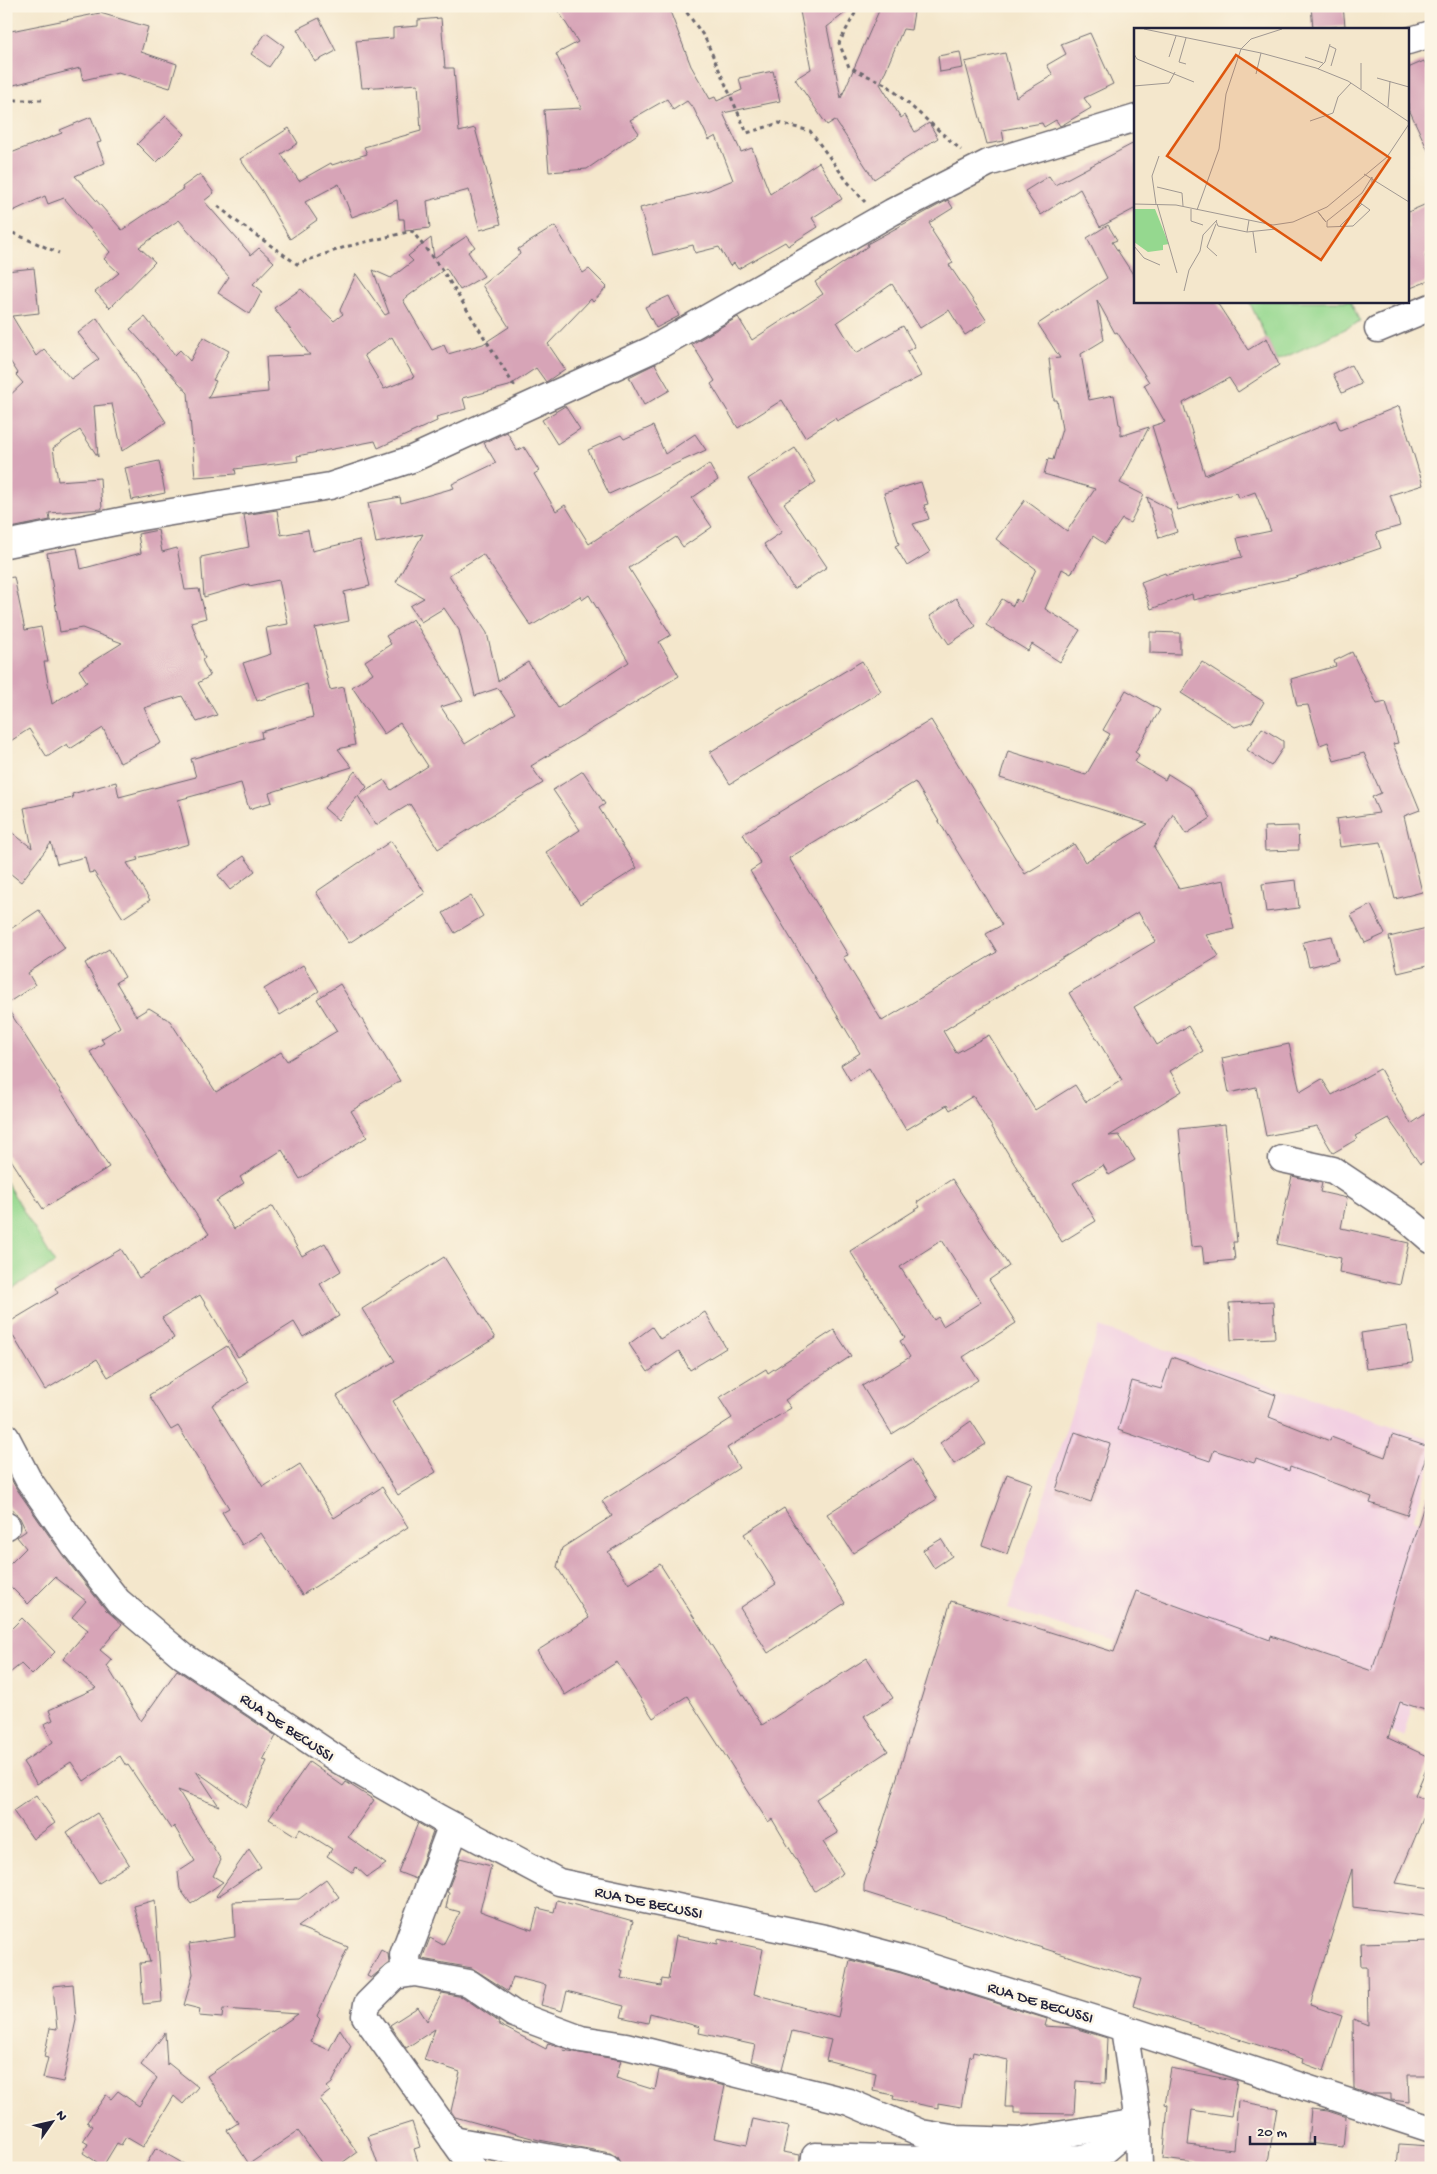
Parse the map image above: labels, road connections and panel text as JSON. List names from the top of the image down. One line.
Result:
{"streets":{"street":["RUA DE BECUSSI"]},"scale_bar":"20 m","north":"top right"}
